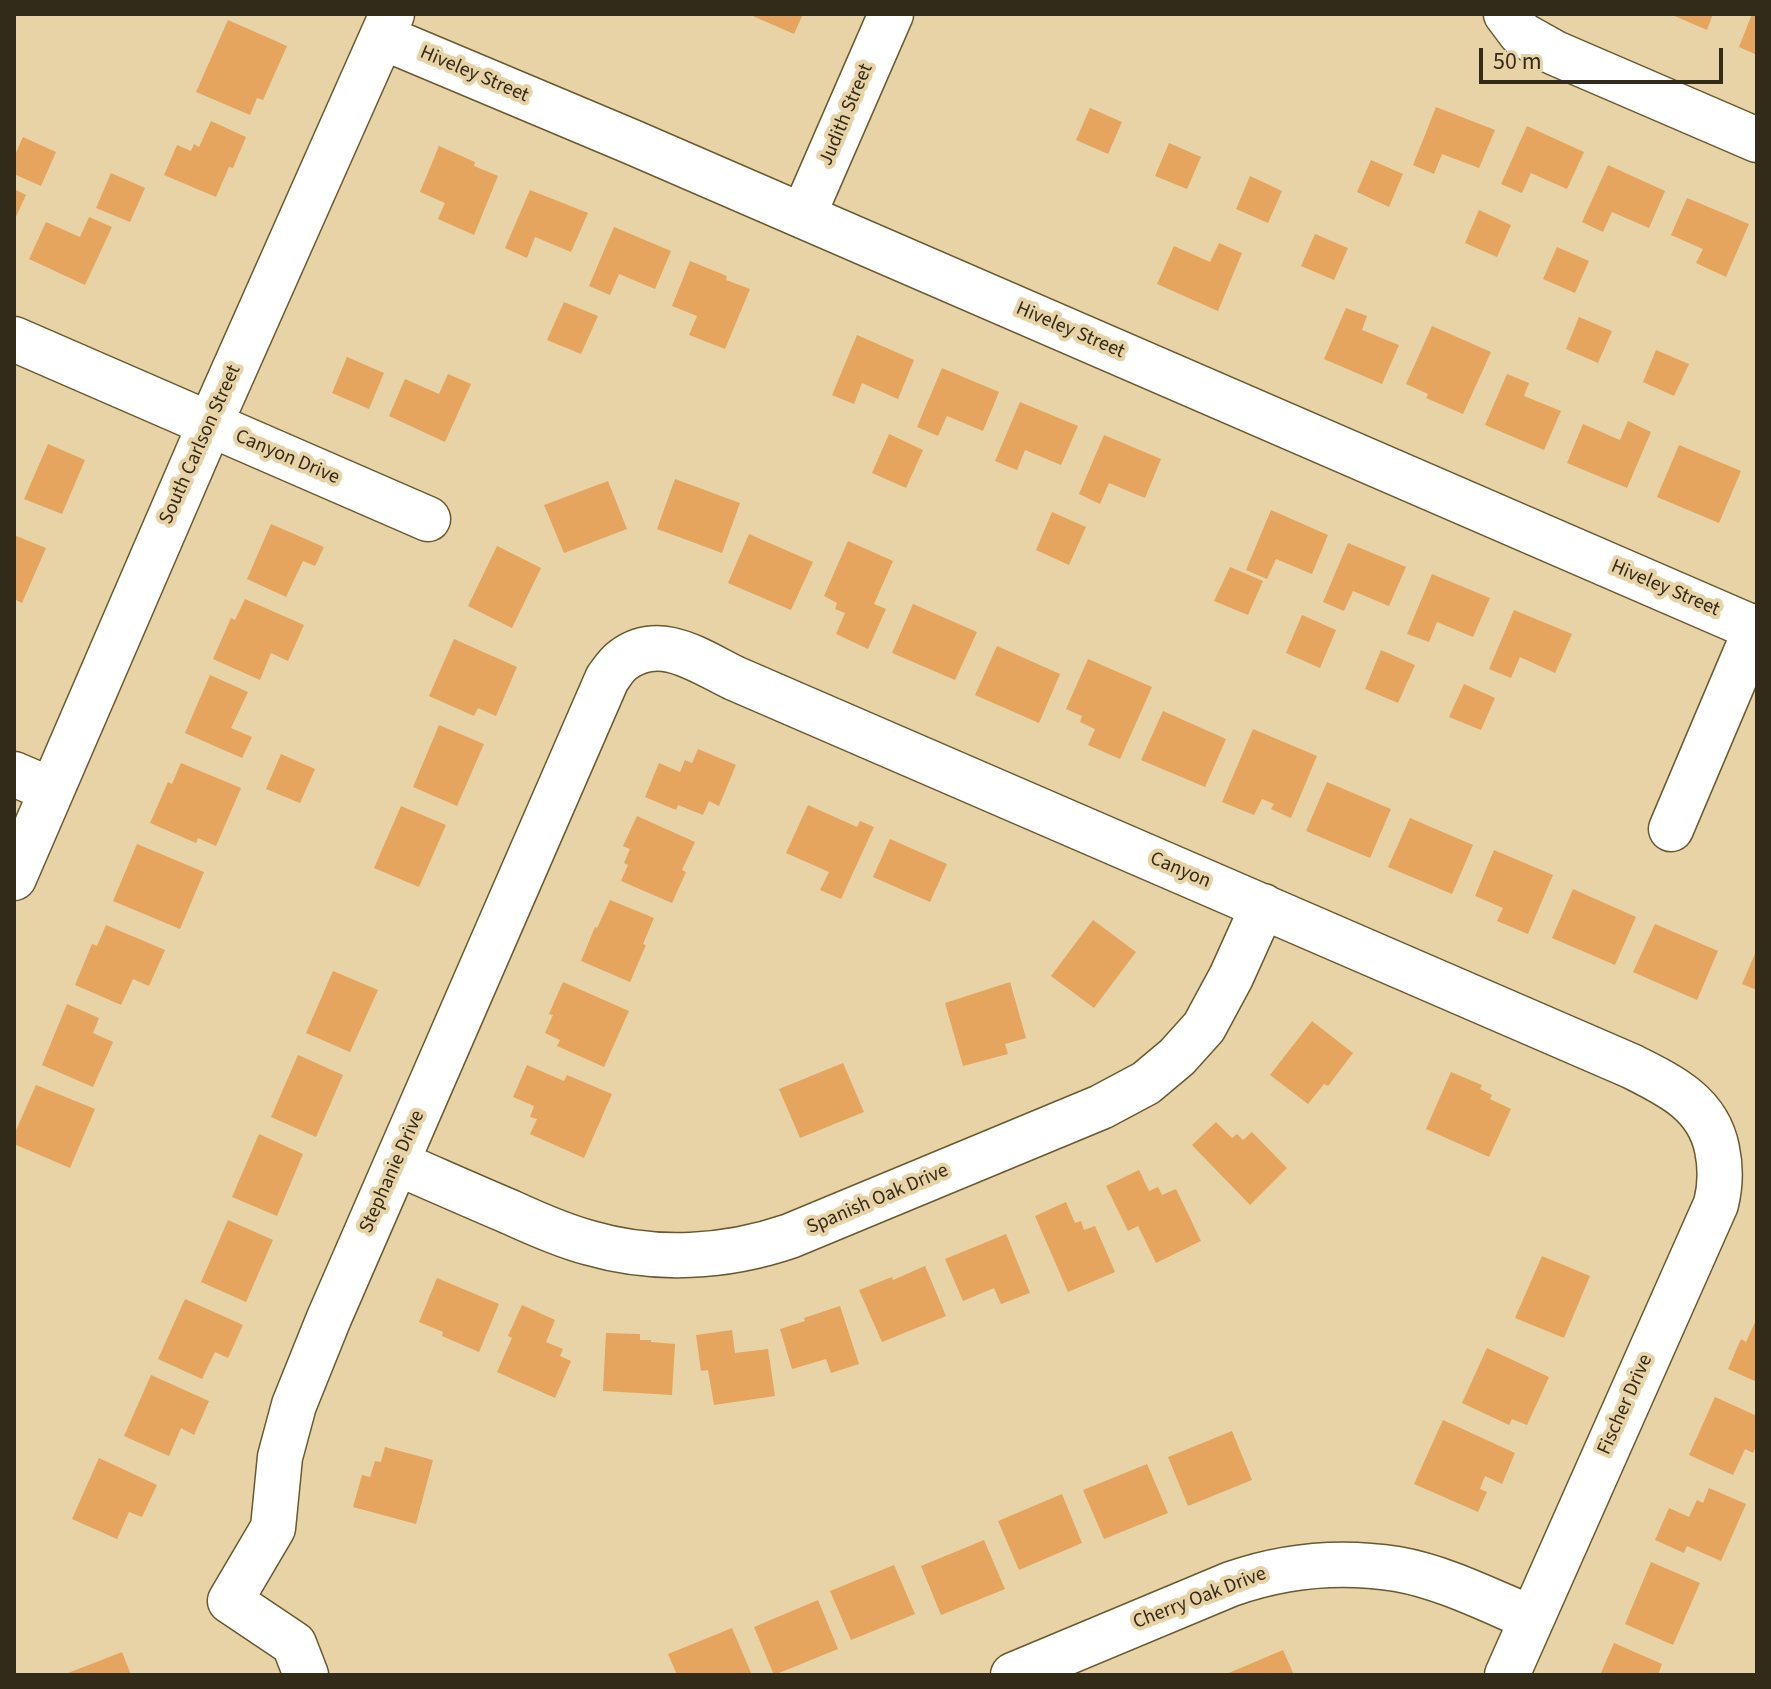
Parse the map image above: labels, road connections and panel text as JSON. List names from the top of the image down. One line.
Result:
{"streets":{"street":["Hiveley Street","Judith Street","South Carlson Street","Canyon Drive","Canyon","Stephanie Drive","Spanish Oak Drive","Fischer Drive","Cherry Oak Drive"]},"crossings":[["Hiveley Street","Judith Street"],["Hiveley Street","South Carlson Street"],["South Carlson Street","Canyon Drive"],["Canyon","Stephanie Drive"],["Canyon","Spanish Oak Drive"],["Canyon","Fischer Drive"],["Stephanie Drive","Spanish Oak Drive"],["Fischer Drive","Cherry Oak Drive"]],"scale_bar":"50 m"}
